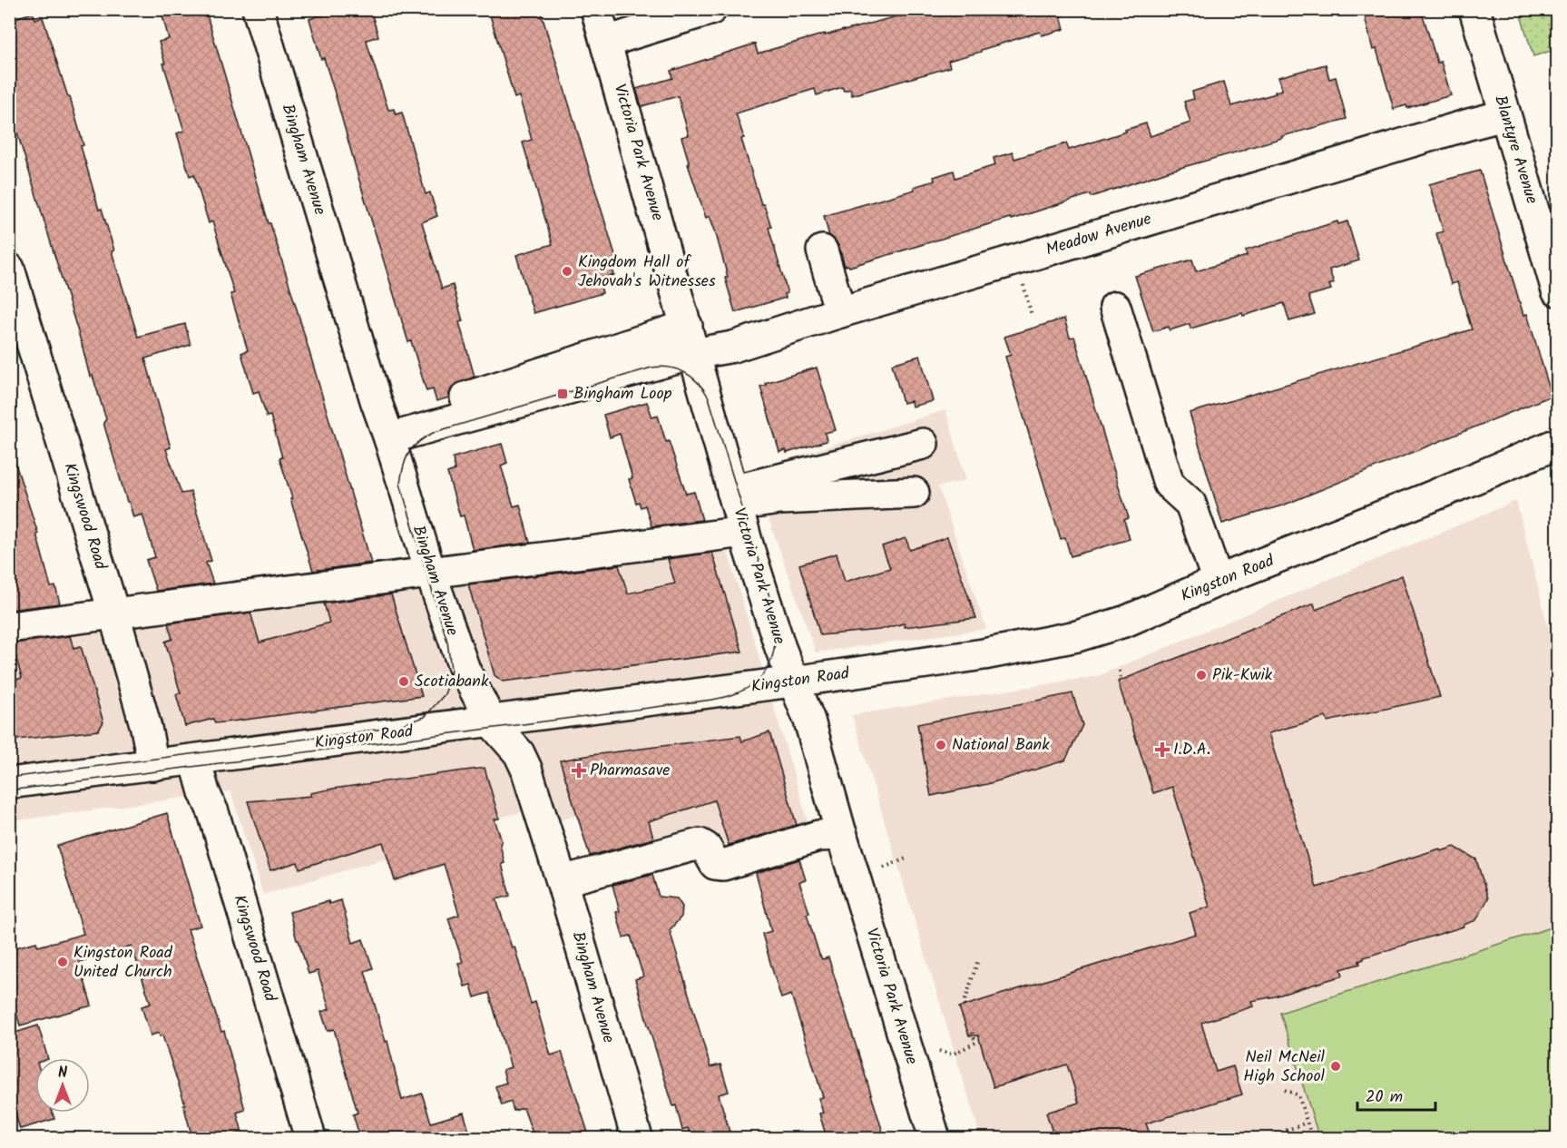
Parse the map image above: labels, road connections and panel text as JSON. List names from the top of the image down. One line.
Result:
{"streets":{"street":["Blantyre Avenue","Victoria Park Avenue","Bingham Avenue","Meadow Avenue","Kingswood Road","Kingston Road"]},"crossings":[["Blantyre Avenue","Meadow Avenue"],["Victoria Park Avenue","Meadow Avenue"],["Victoria Park Avenue","Kingston Road"],["Bingham Avenue","Meadow Avenue"],["Bingham Avenue","Kingston Road"],["Kingswood Road","Kingston Road"]],"places":{"other":["Kingdom Hall of Jehovah's Witnesses","Pik-Kwik","Scotiabank","National Bank","Kingston Road United Church","Neil McNeil High School"],"transit":["Bingham Loop"],"health":["I.D.A.","Pharmasave"]},"scale_bar":"20 m","north":"top"}
